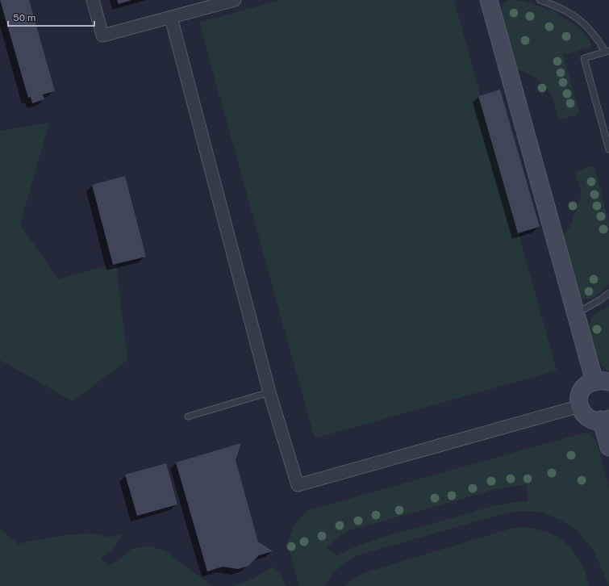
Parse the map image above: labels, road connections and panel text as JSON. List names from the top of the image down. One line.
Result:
{"scale_bar":"50 m"}
